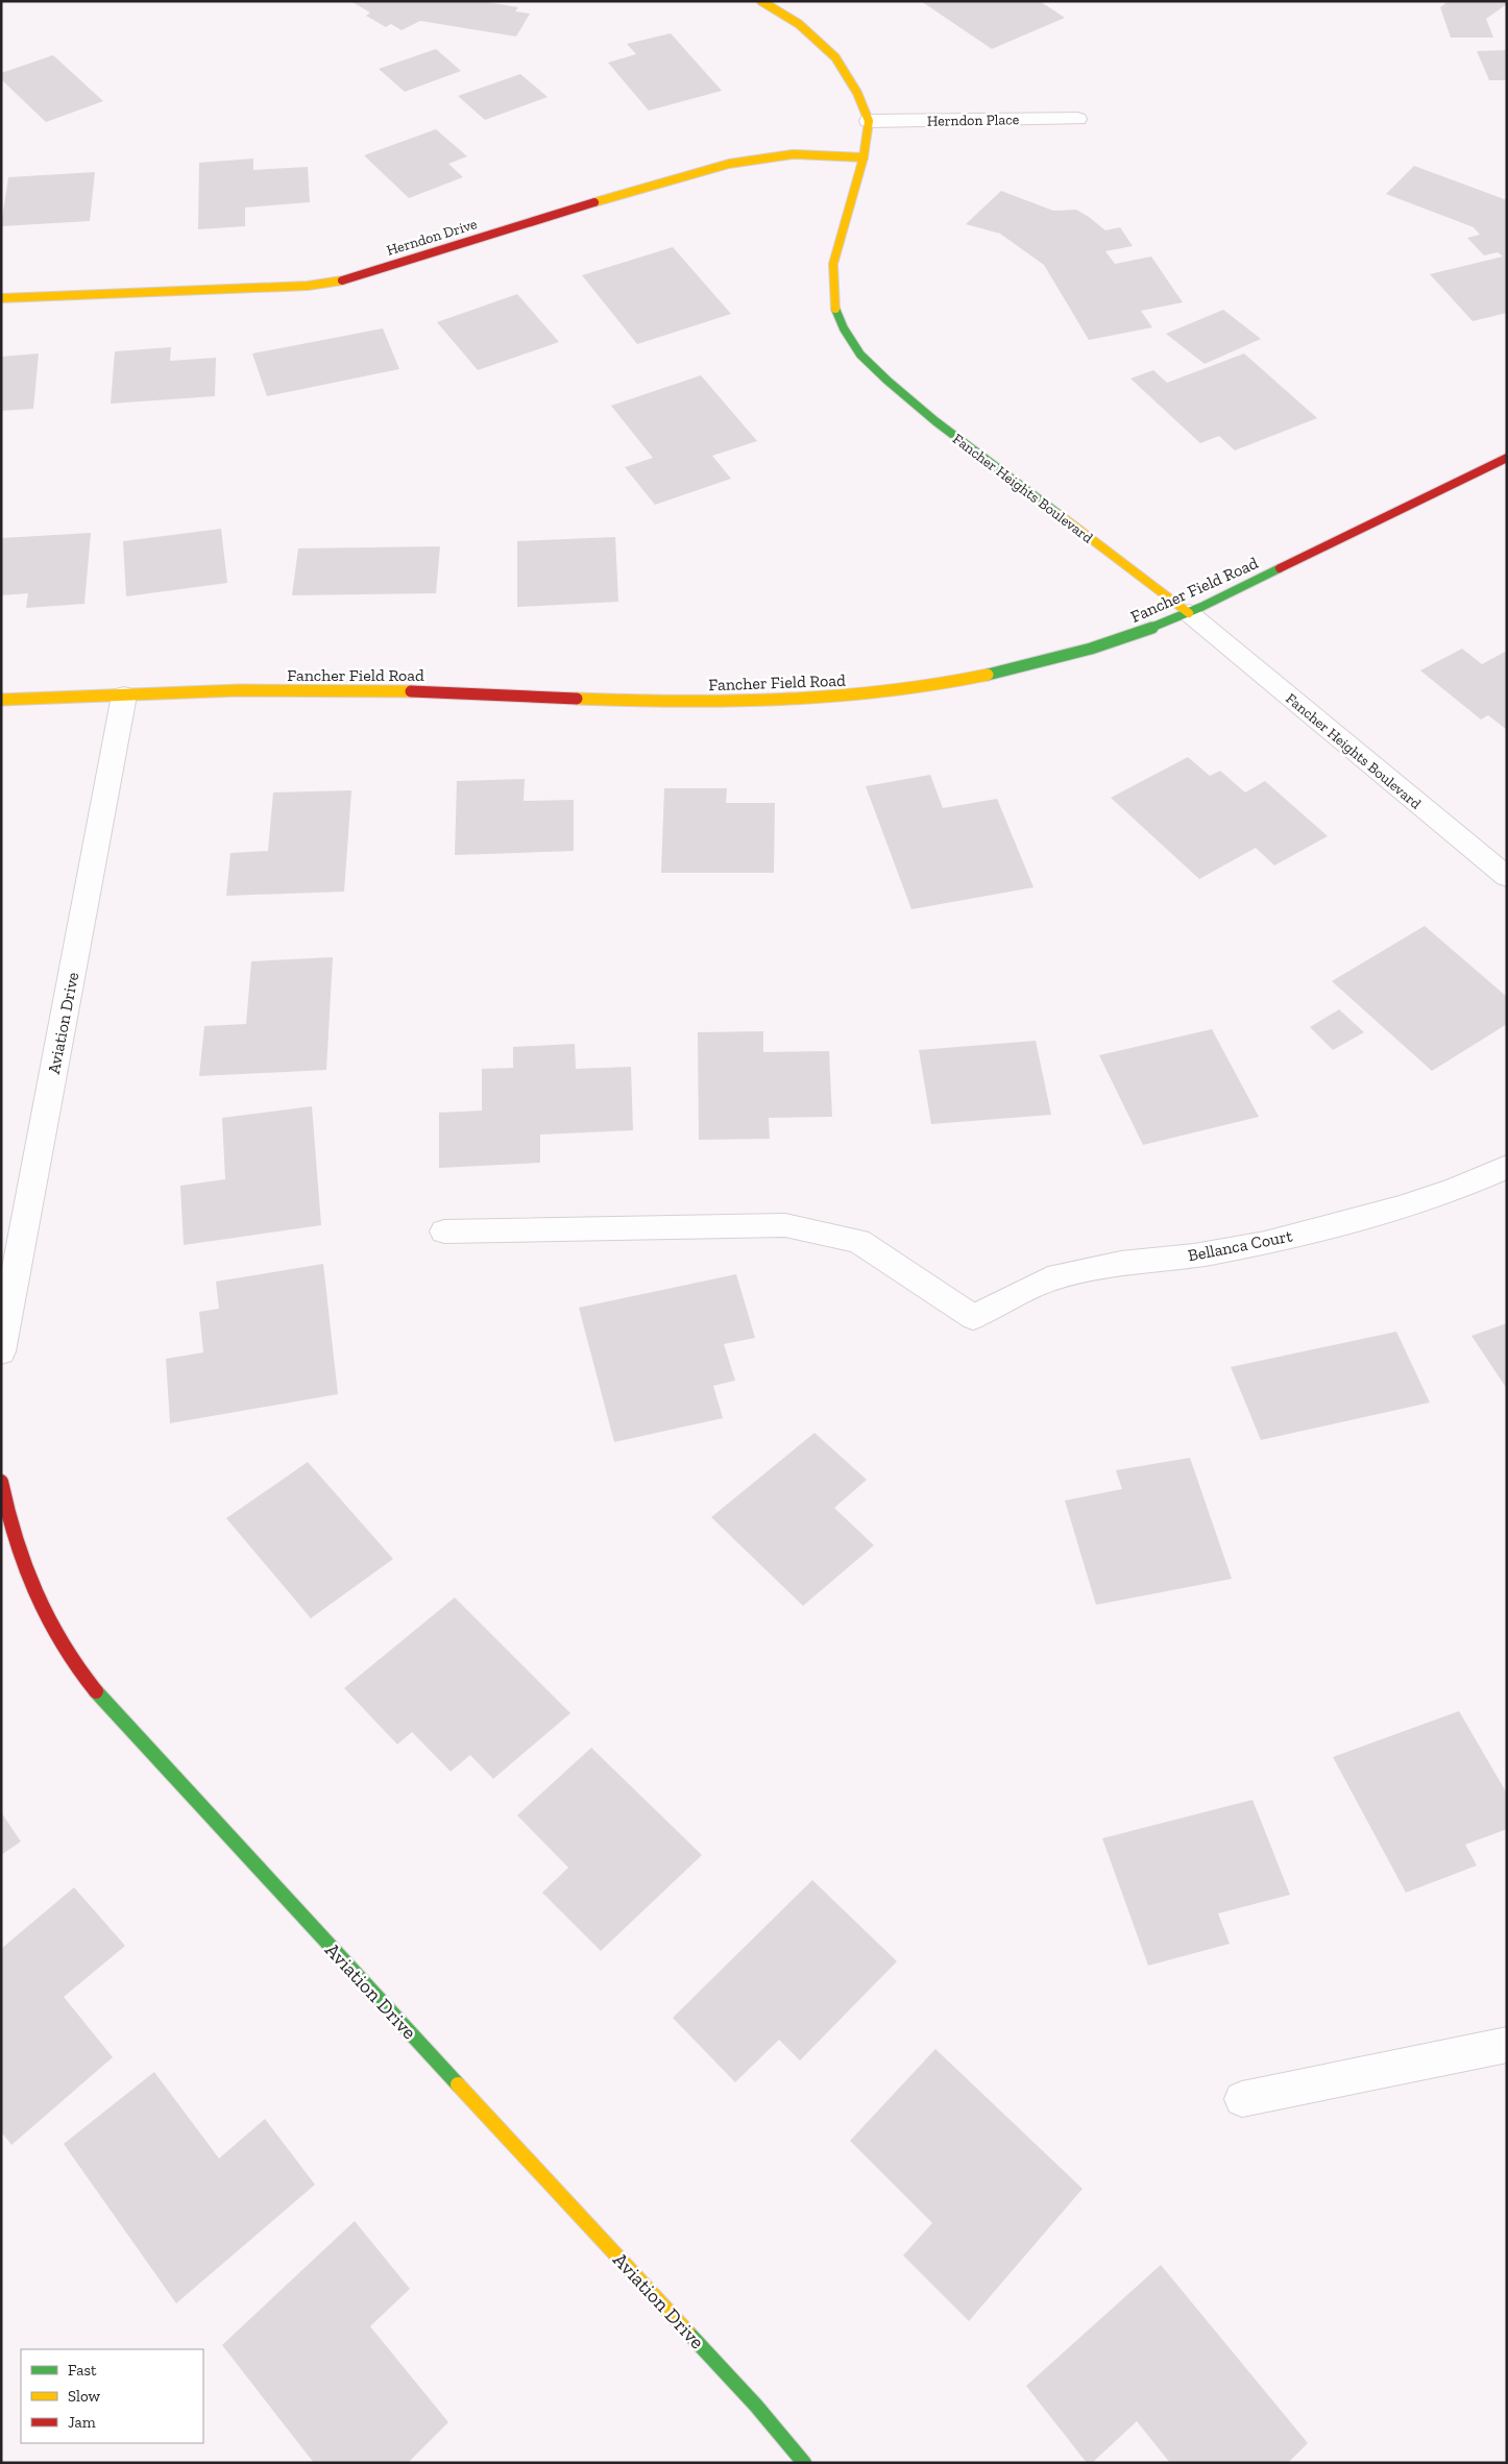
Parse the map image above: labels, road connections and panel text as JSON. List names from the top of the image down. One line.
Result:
{"streets":{"street":["Herndon Place","Herndon Drive","Fancher Heights Boulevard","Fancher Field Road","Aviation Drive","Bellanca Court"]},"crossings":[["Herndon Place","Fancher Heights Boulevard"],["Herndon Drive","Fancher Heights Boulevard"],["Fancher Heights Boulevard","Fancher Field Road"],["Fancher Field Road","Aviation Drive"]],"legend":["Fast","Slow","Jam"]}
